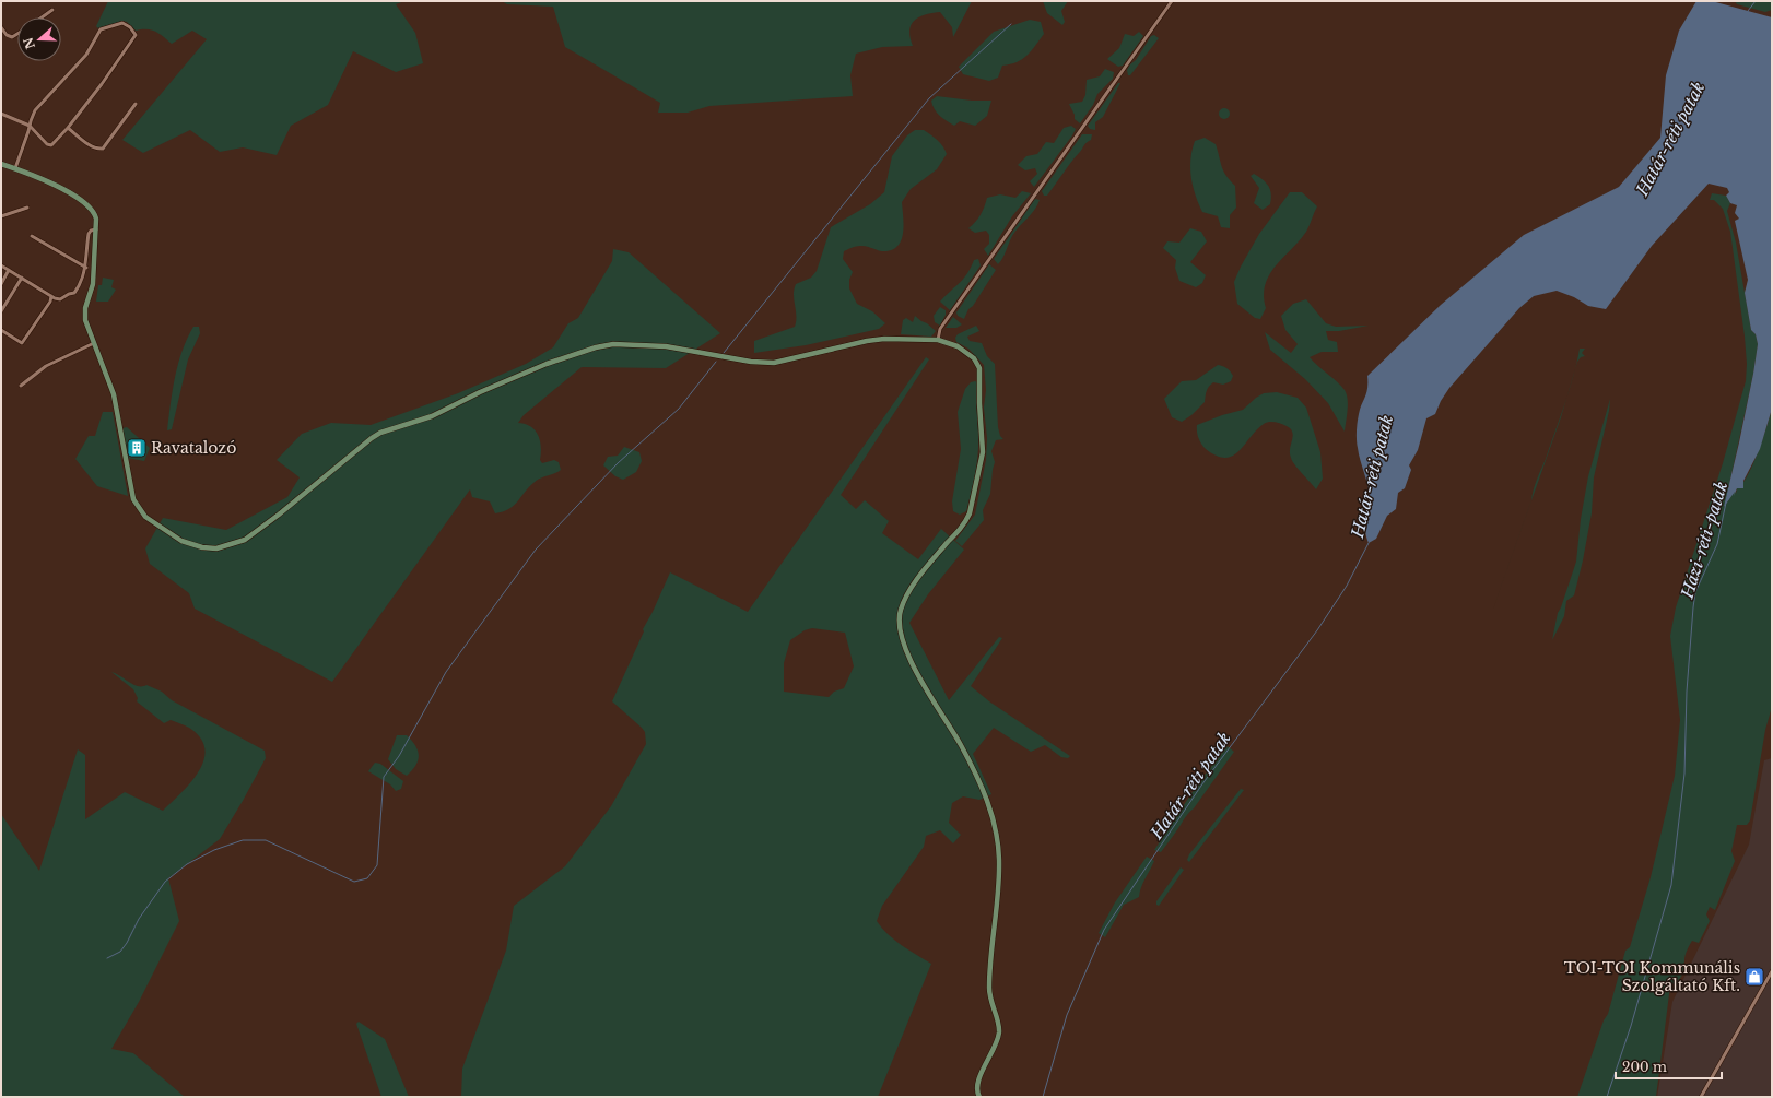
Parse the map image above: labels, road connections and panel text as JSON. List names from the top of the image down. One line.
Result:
{"water":["Határ-réti patak","Házi-réti-patak"],"places":{"building":["Ravatalozó"],"shop":["TOI-TOI Kommunális Szolgáltató Kft."]},"scale_bar":"200 m","north":"left"}
